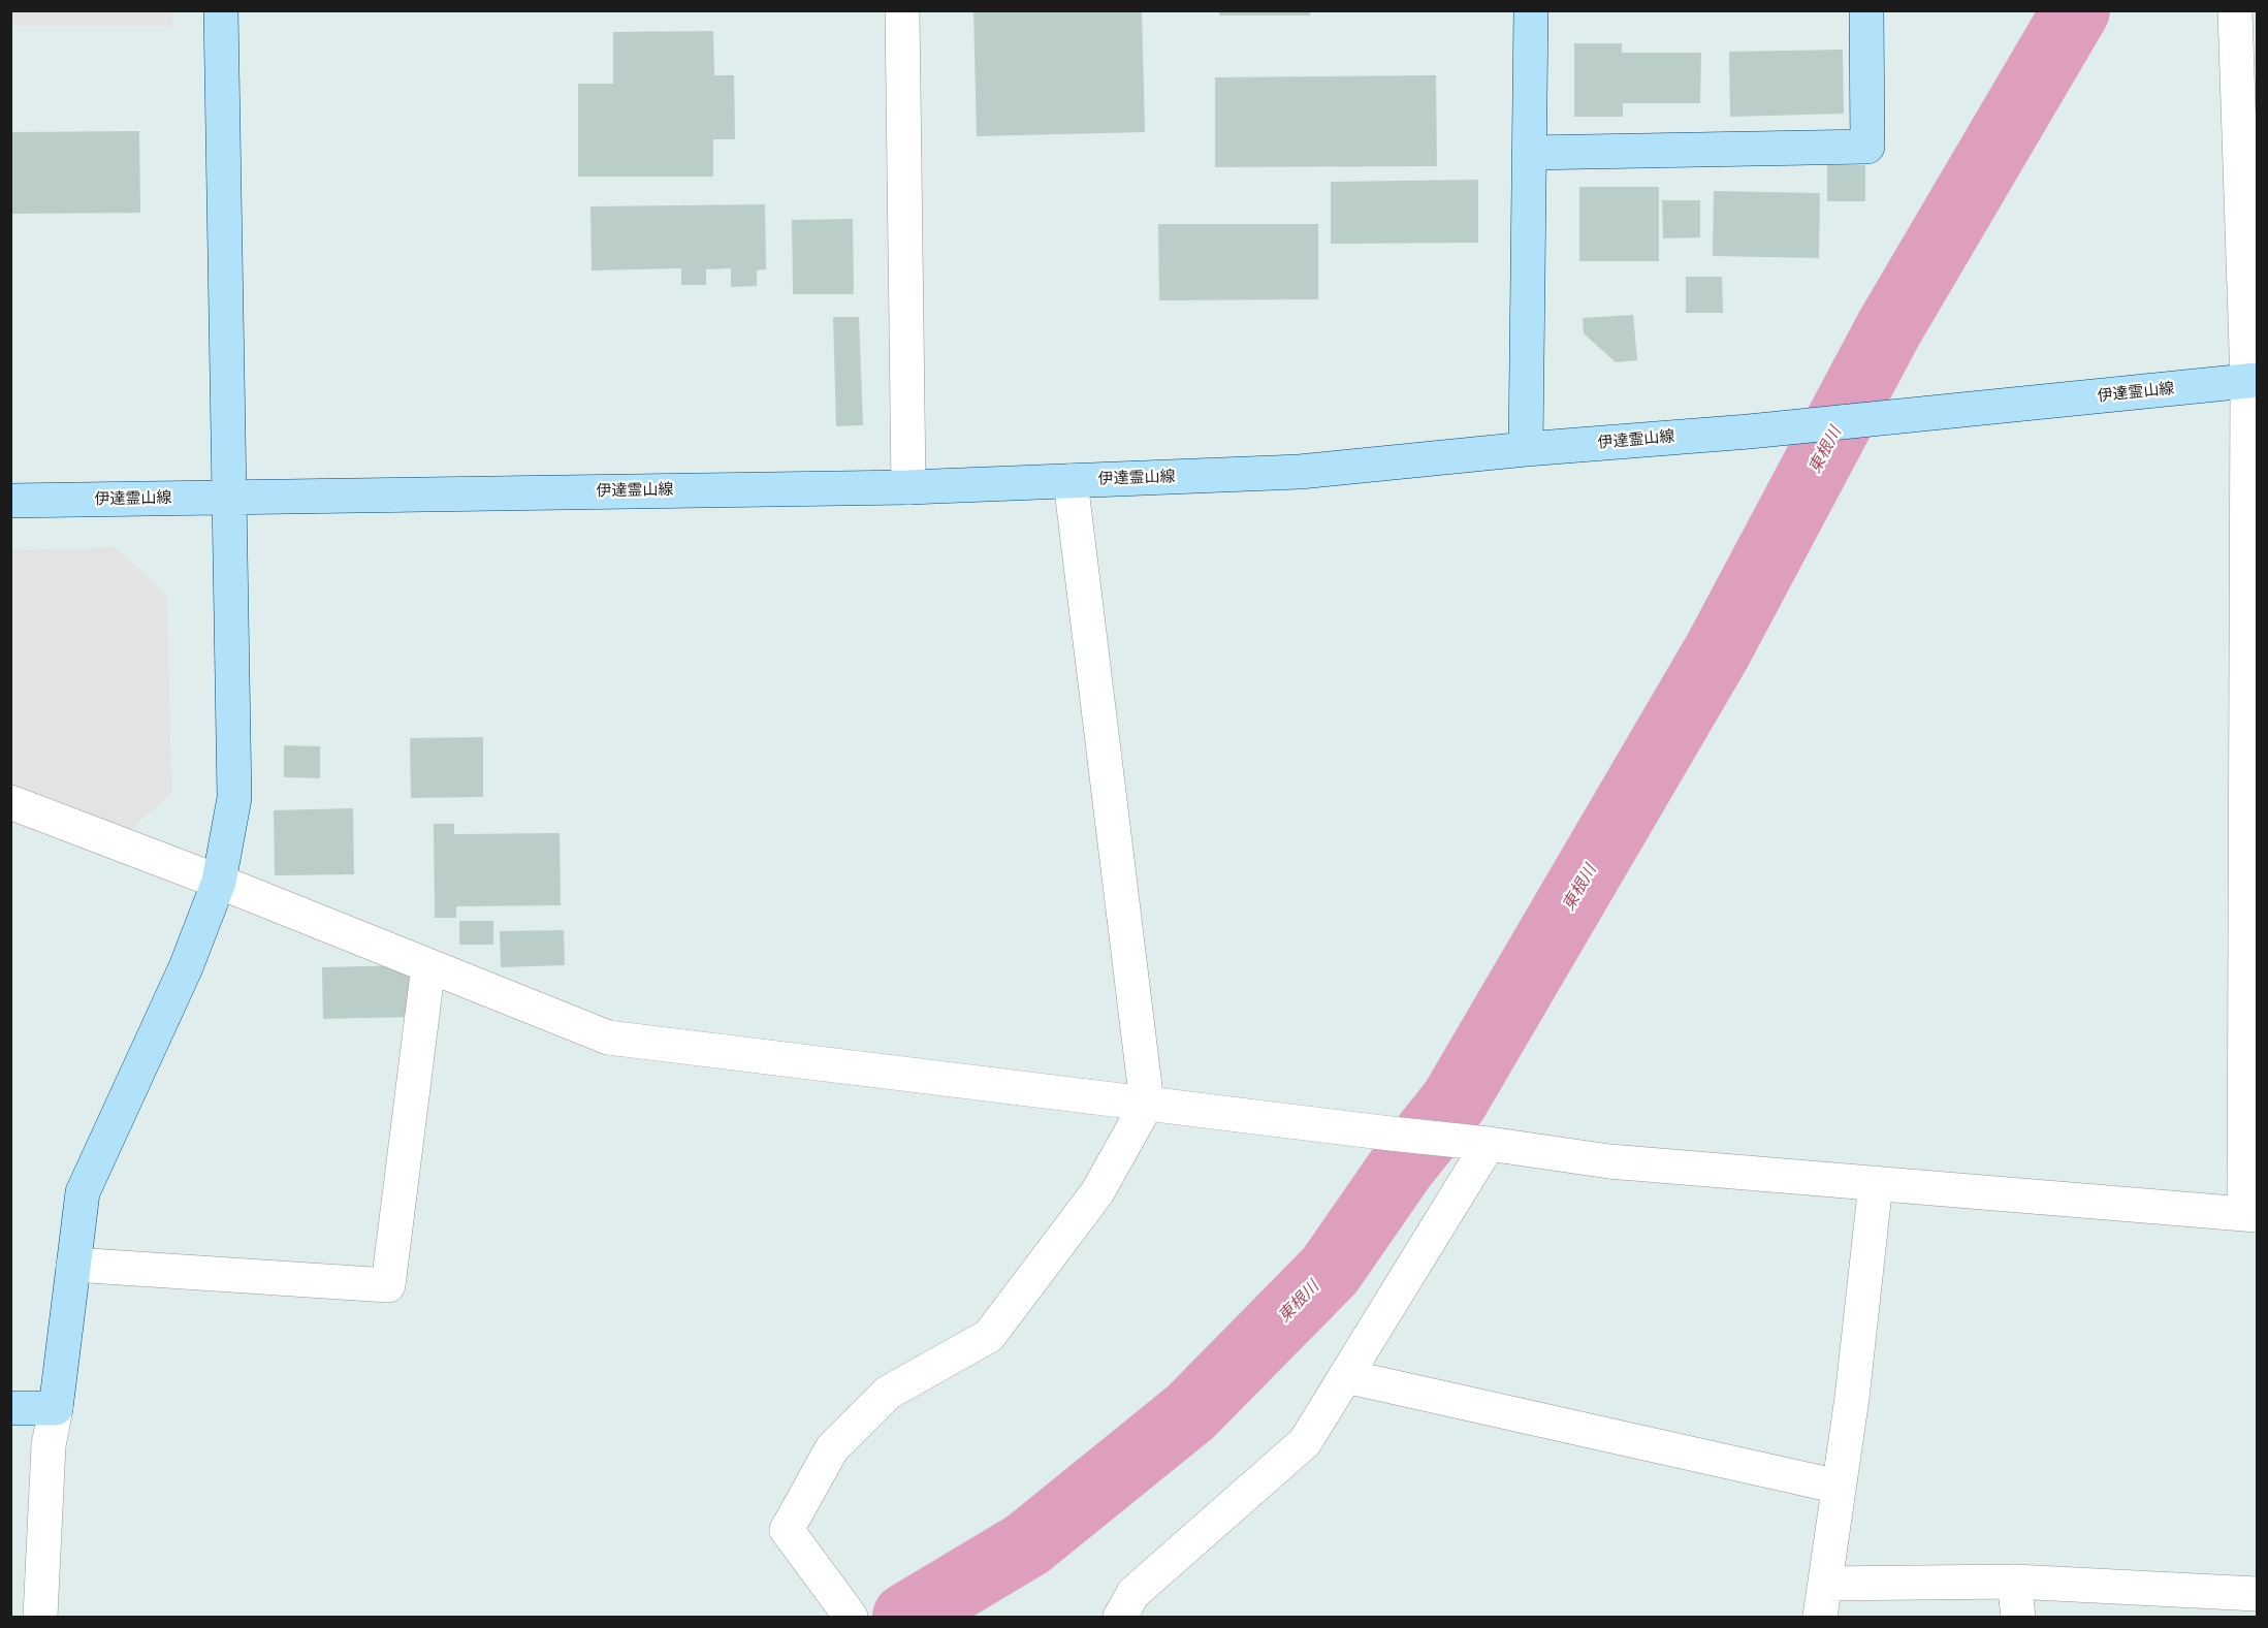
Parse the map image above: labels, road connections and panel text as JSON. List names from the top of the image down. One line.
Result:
{"streets":{"street":["伊達霊山線"]},"water":["東根川"]}
